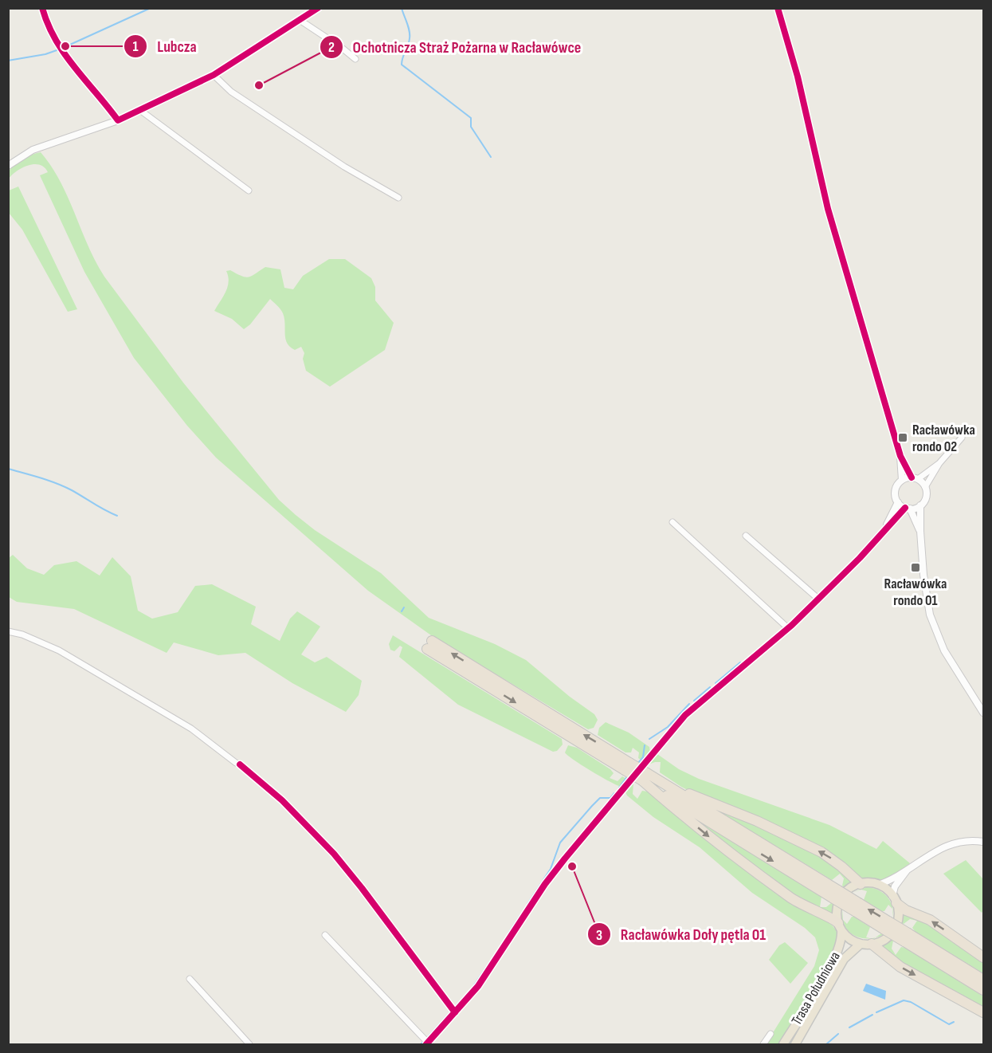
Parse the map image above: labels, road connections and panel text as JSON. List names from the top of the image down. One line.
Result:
{"streets":{"highway":["Trasa Południowa"]},"places":{"other":["Lubcza","Ochotnicza Straż Pożarna w Racławówce","Racławówka Doły pętla 01"],"transit":["Racławówka rondo 02","Racławówka rondo 01"]}}
